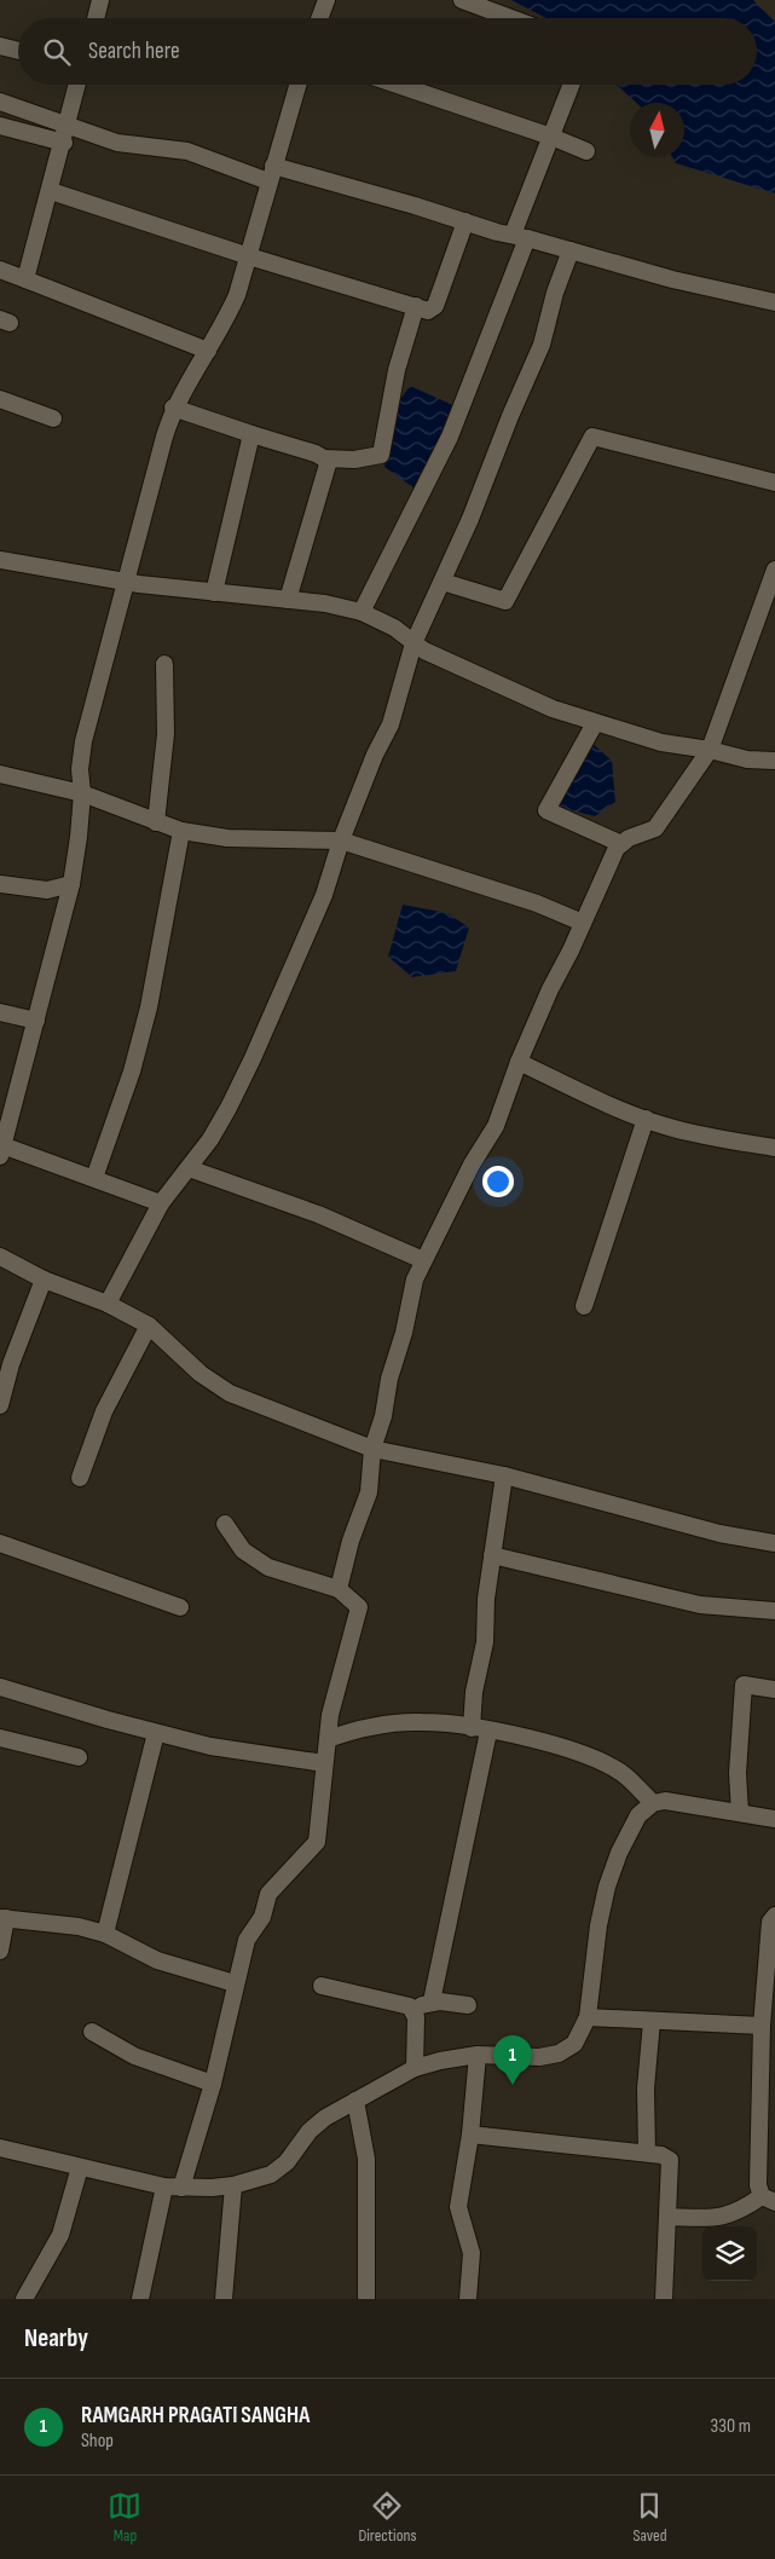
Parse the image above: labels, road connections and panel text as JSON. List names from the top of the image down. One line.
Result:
{"north":"top","page":{"search":"Search here","pins":"1","heading":"Nearby","list":[{"mark":"1","name":"RAMGARH PRAGATI SANGHA","note":"Shop","value":"330 m"}],"nav":["Map","Directions","Saved"]}}
